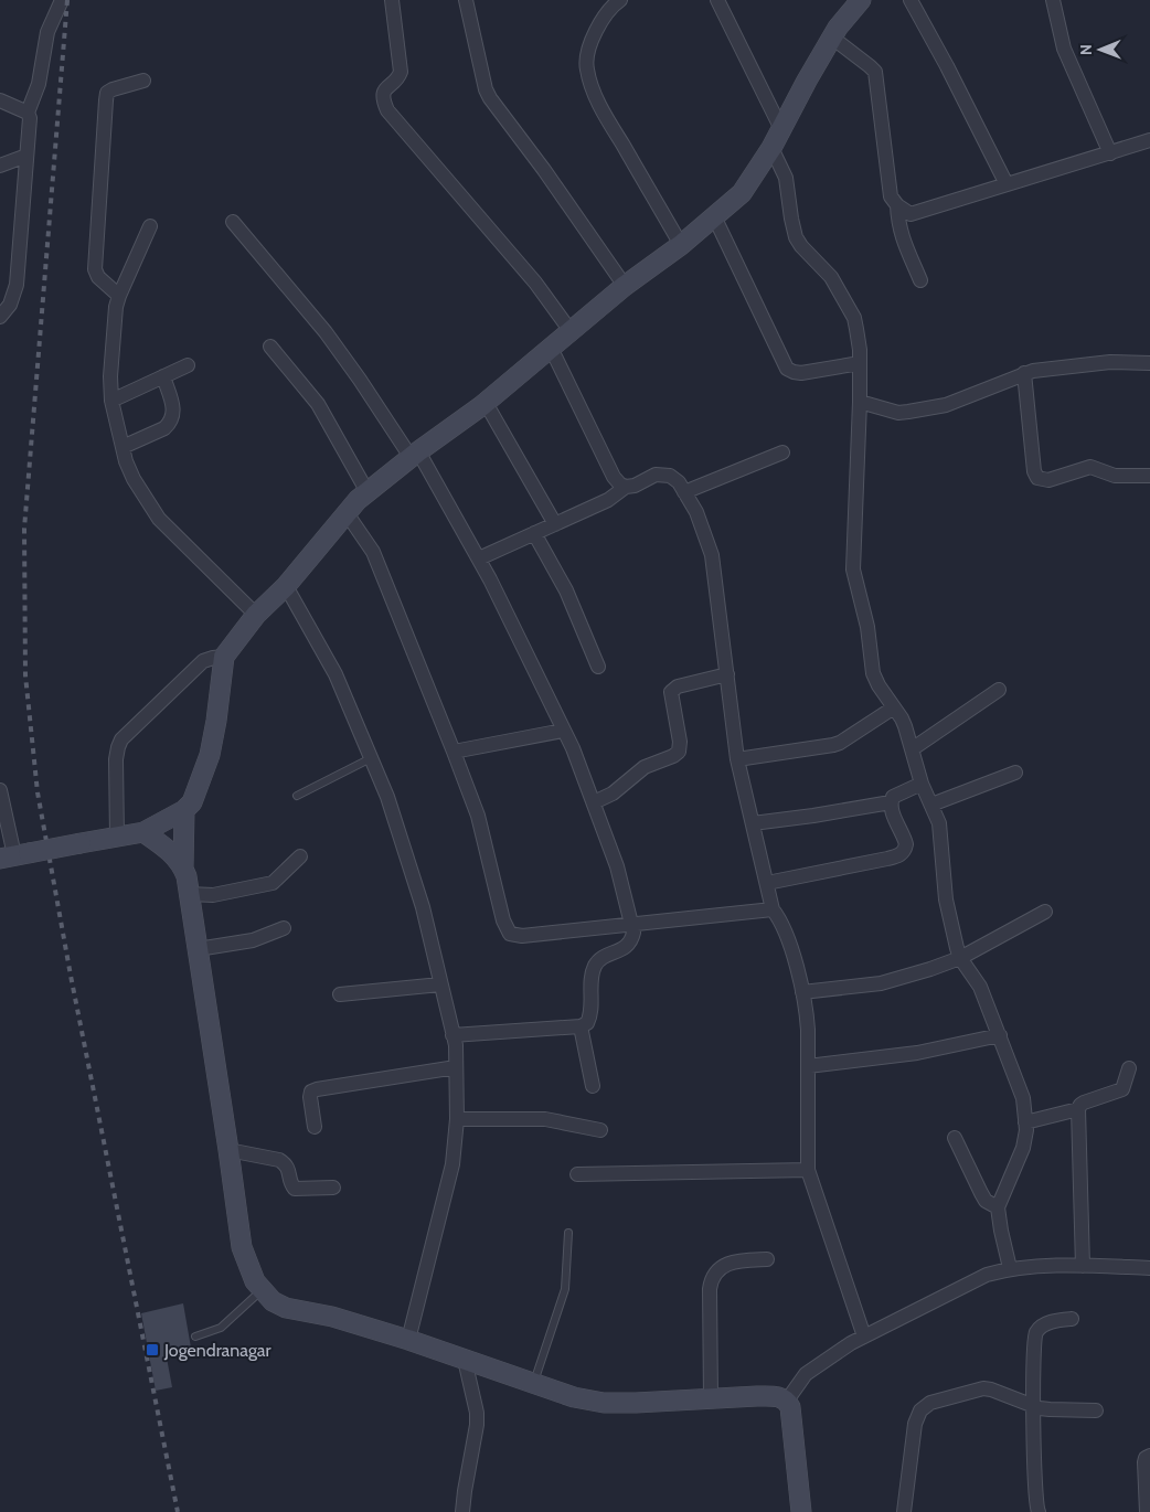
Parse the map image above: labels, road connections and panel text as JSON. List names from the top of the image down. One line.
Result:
{"places":{"transit":["Jogendranagar"]},"north":"left"}
